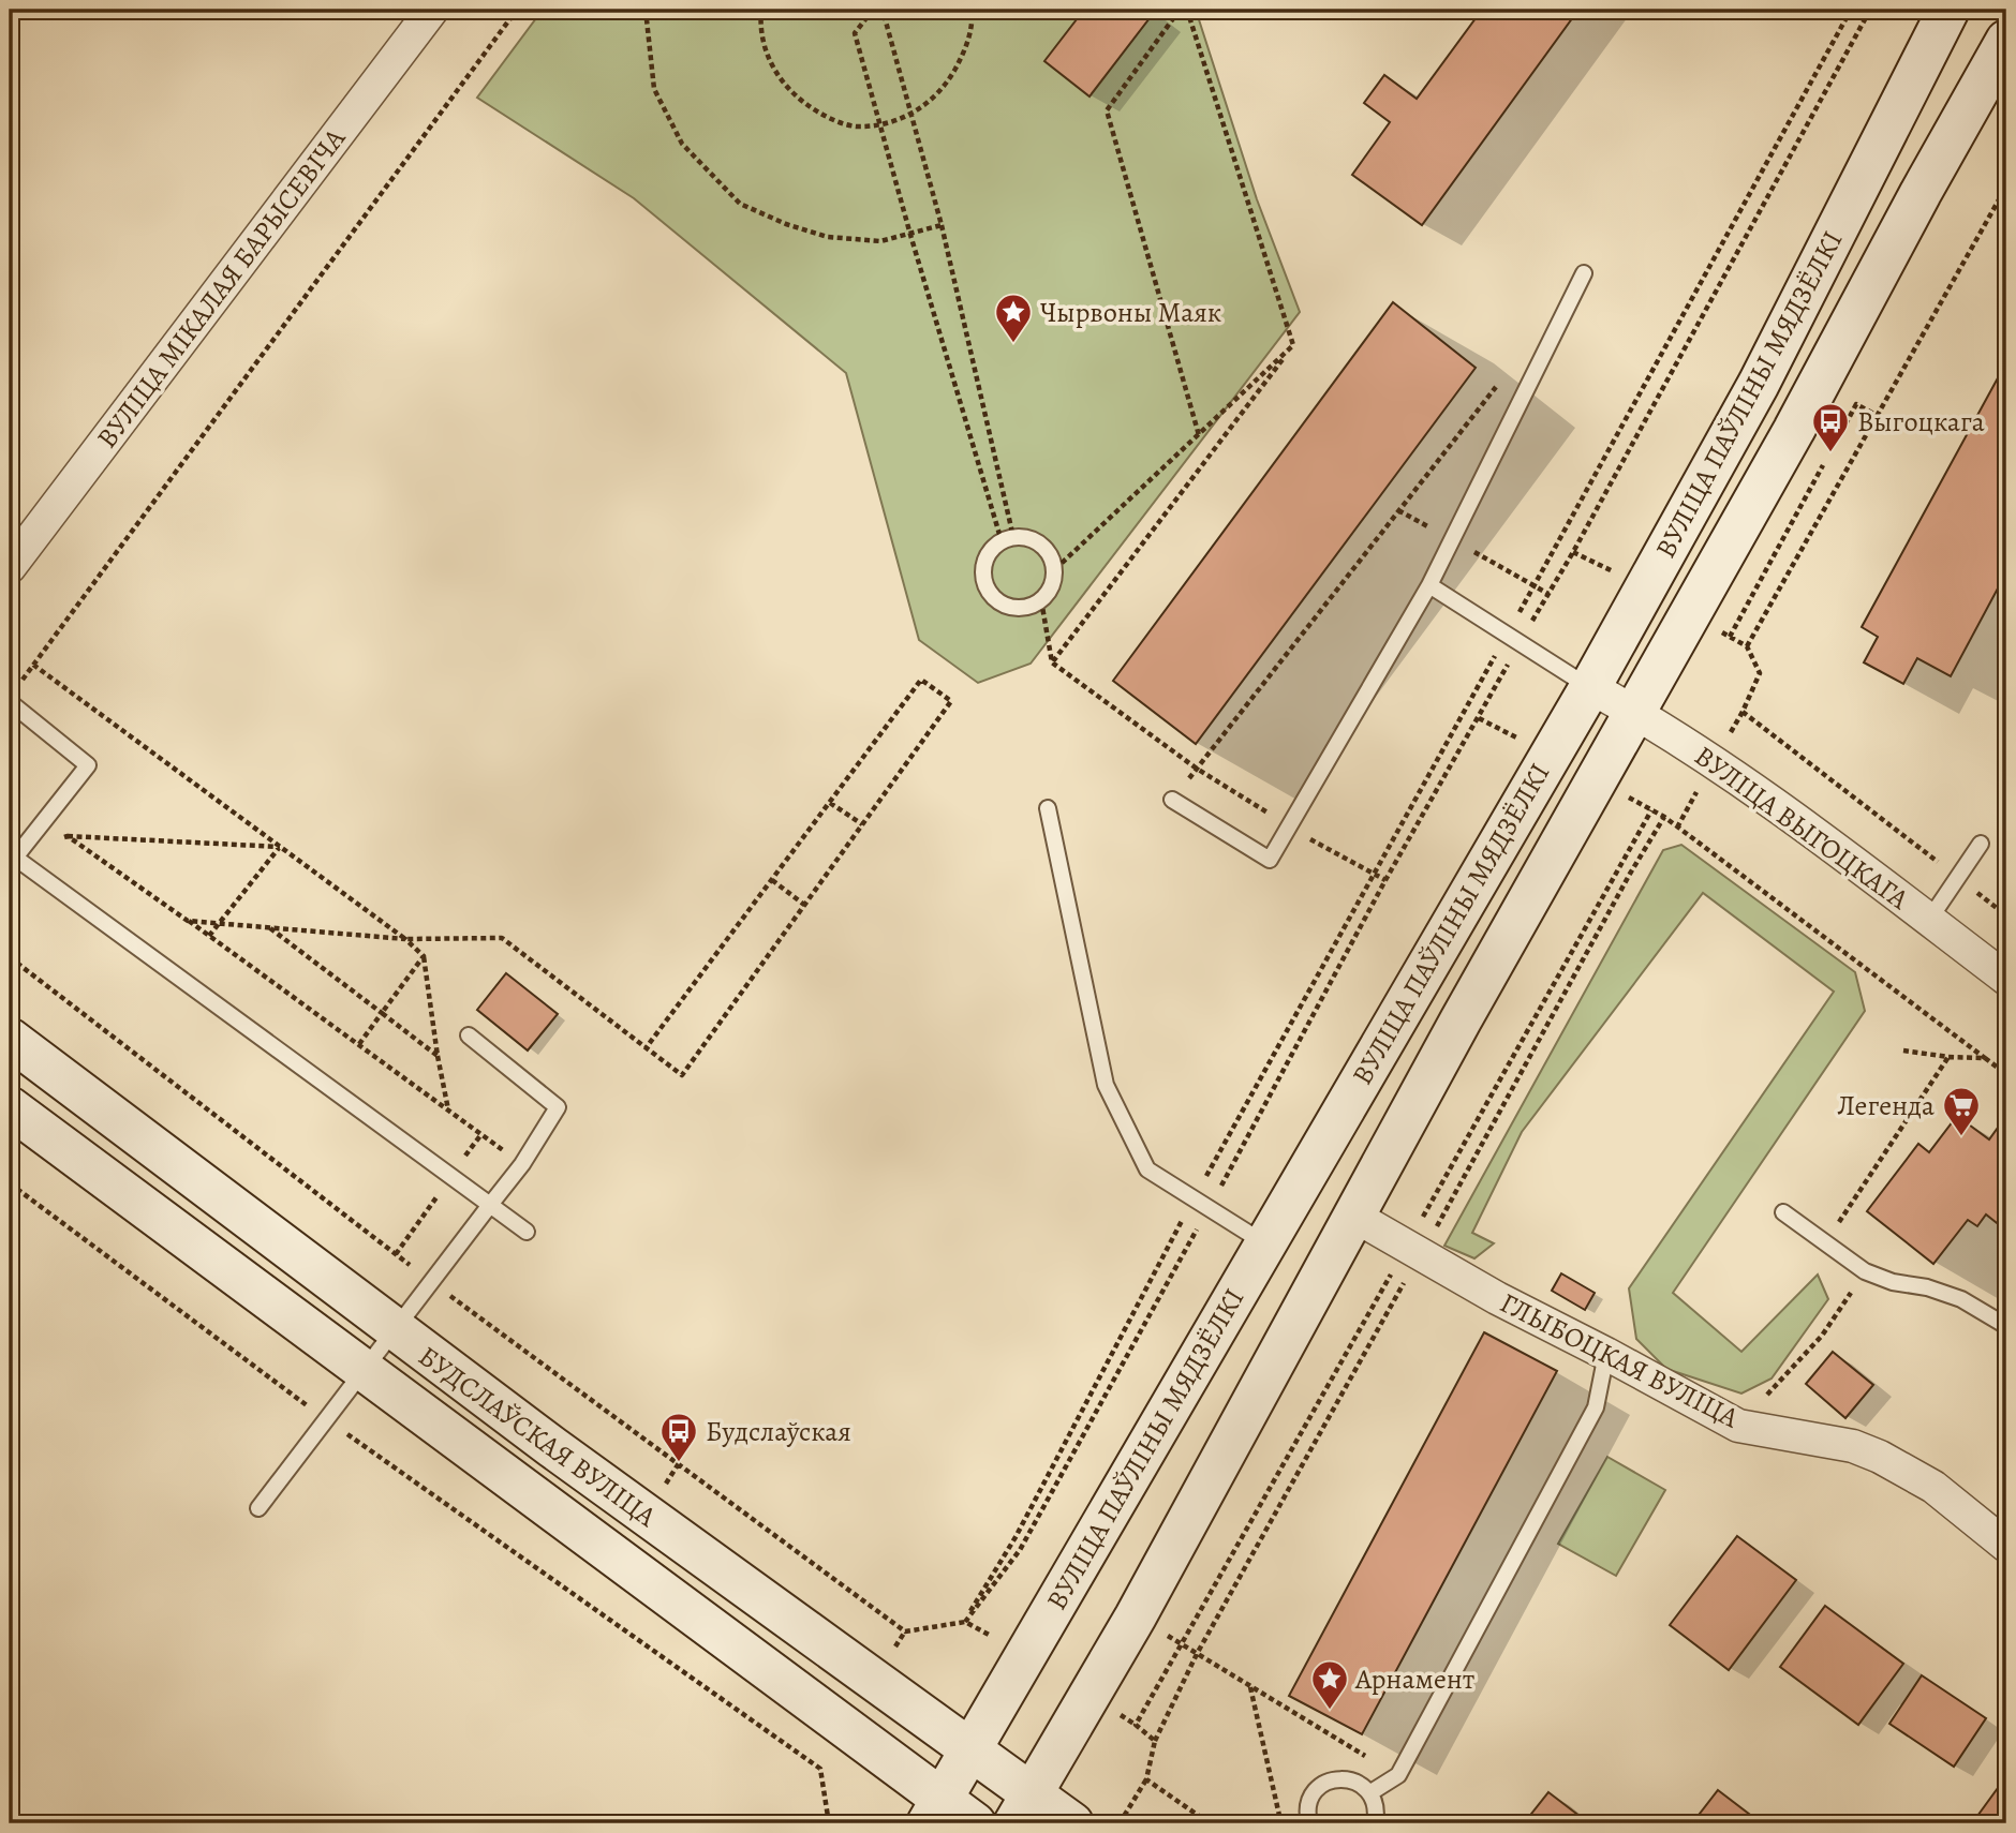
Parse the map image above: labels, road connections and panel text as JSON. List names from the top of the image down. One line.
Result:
{"streets":{"street":["ВУЛІЦА МІКАЛАЯ БАРЫСЕВІЧА","ВУЛІЦА ПАЎЛІНЫ МЯДЗЁЛКІ","ВУЛІЦА ВЫГОЦКАГА","ГЛЫБОЦКАЯ ВУЛІЦА","БУДСЛАЎСКАЯ ВУЛІЦА"]},"crossings":[["ВУЛІЦА ПАЎЛІНЫ МЯДЗЁЛКІ","ВУЛІЦА ВЫГОЦКАГА"],["ВУЛІЦА ПАЎЛІНЫ МЯДЗЁЛКІ","ГЛЫБОЦКАЯ ВУЛІЦА"],["ВУЛІЦА ПАЎЛІНЫ МЯДЗЁЛКІ","БУДСЛАЎСКАЯ ВУЛІЦА"]],"places":{"place":["Чырвоны Маяк","Арнамент"],"bus stop":["Выгоцкага","Будслаўская"],"supermarket":["Легенда"]}}
